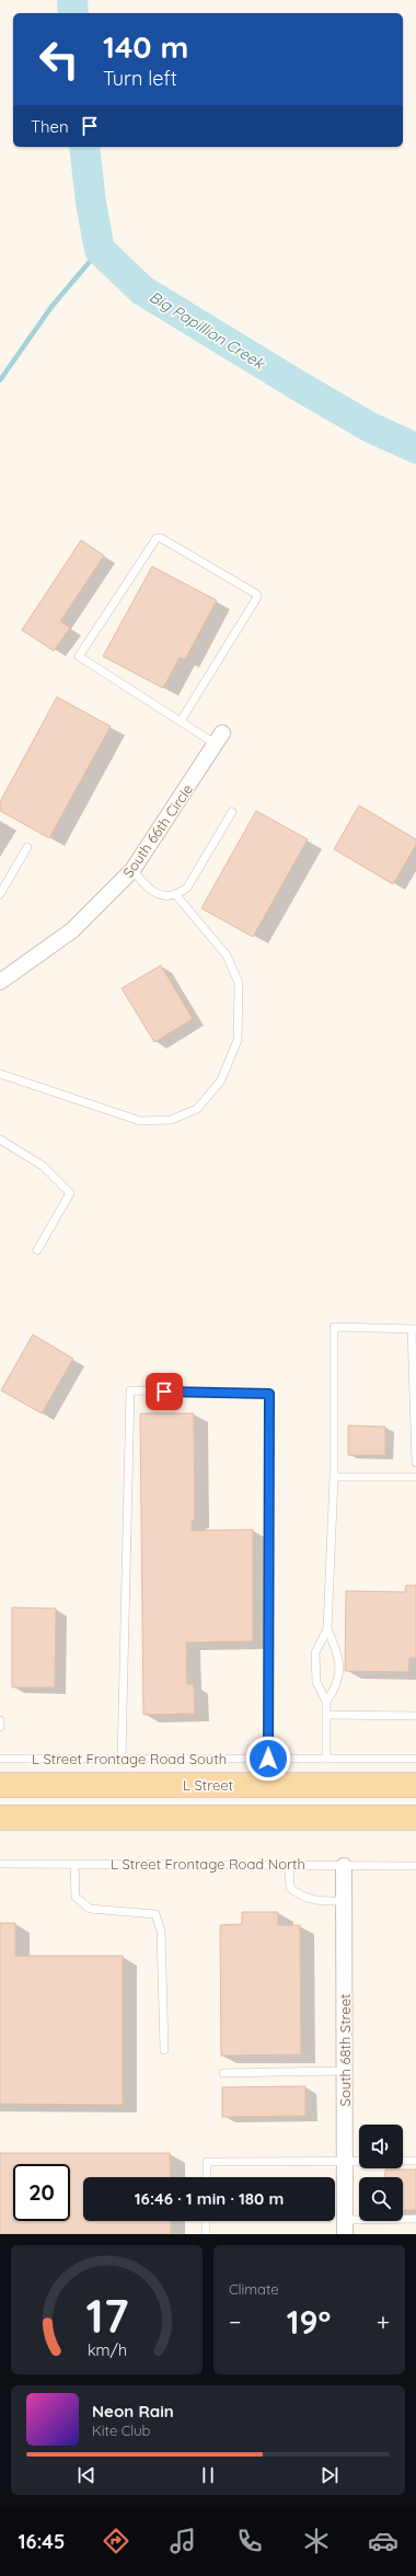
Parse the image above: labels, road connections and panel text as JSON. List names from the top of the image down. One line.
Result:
{"streets":{"main road":["L Street"],"street":["South 66th Circle","South 68th Street"],"lane":["L Street Frontage Road South","L Street Frontage Road North"]},"crossings":[["L Street Frontage Road North","South 68th Street"]],"water":["Big Papillion Creek"],"page":{"turn":["140 m","Turn left"],"then":"Then","limit":"20","trip":"16:46 · 1 min · 180 m","tile":"Climate","heat":["−","19°","+"],"song":["Neon Rain","Kite Club"],"tabs":"16:45","gauge":["17","km/h"]}}
